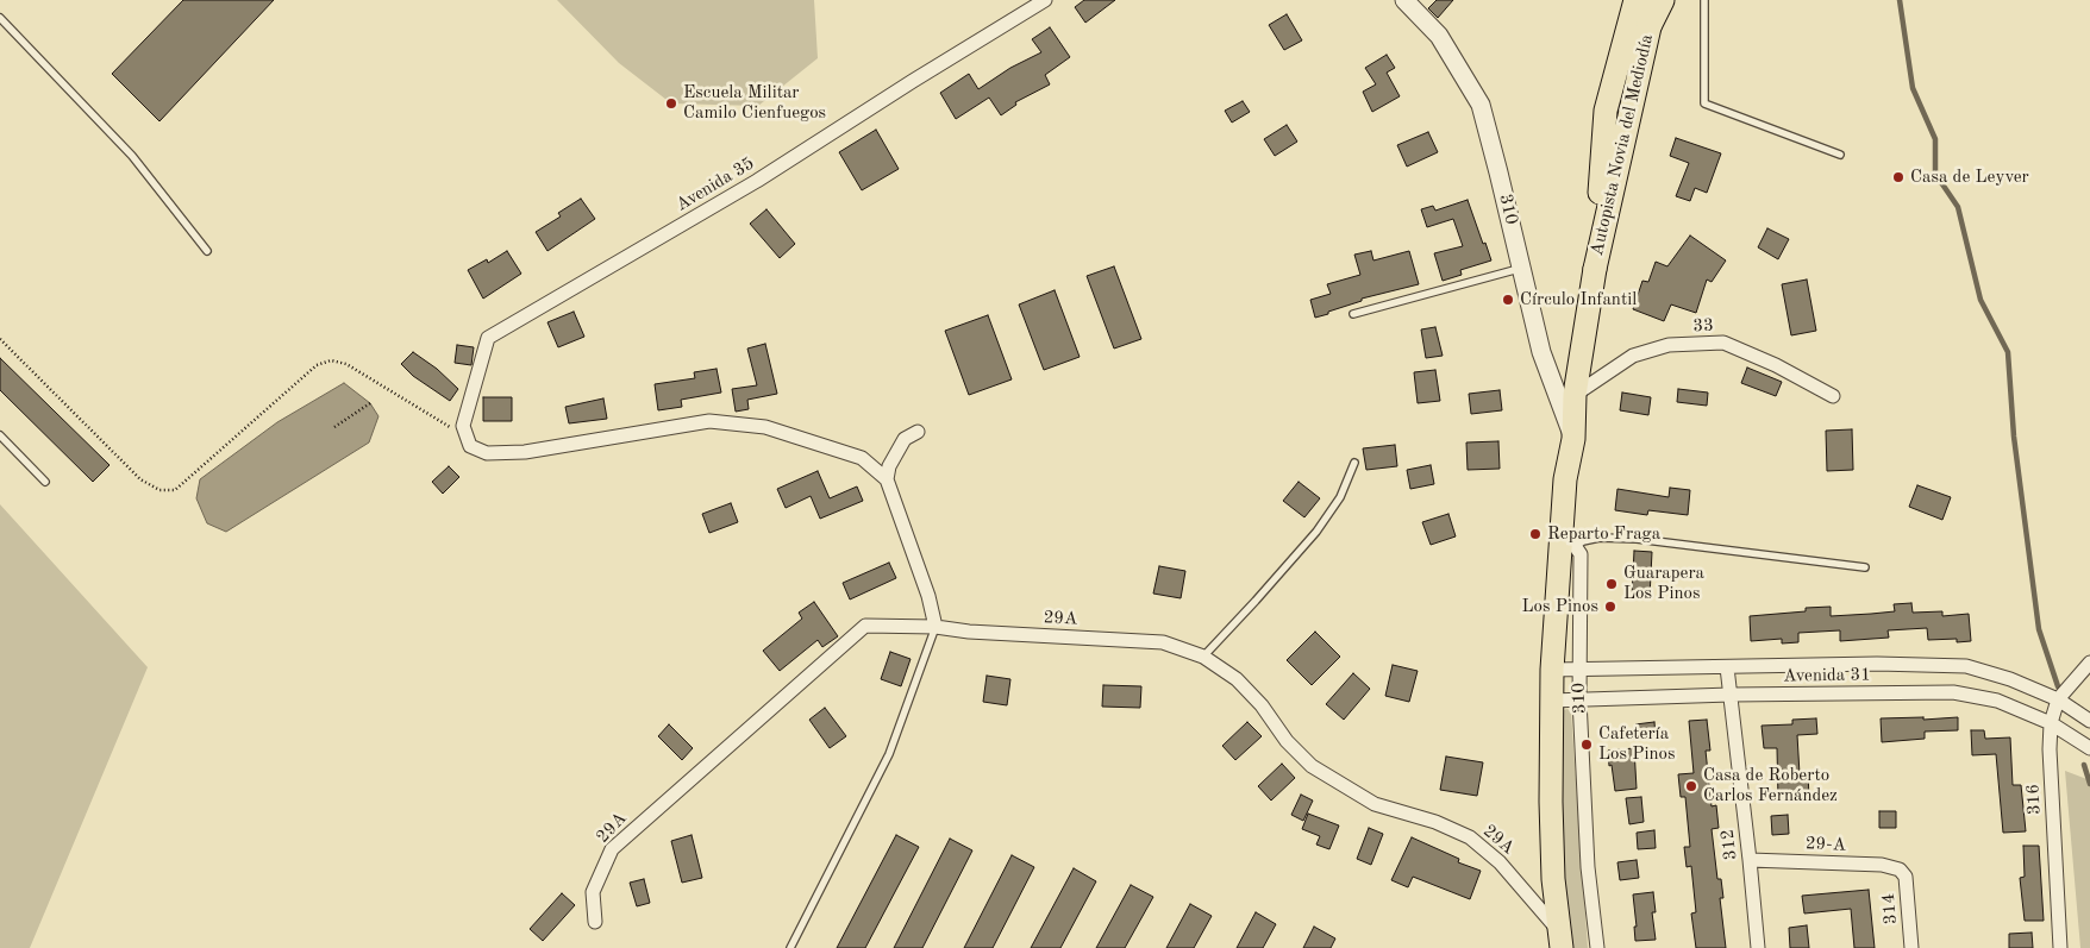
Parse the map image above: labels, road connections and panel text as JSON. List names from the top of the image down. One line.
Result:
{"streets":{"main road":["Autopista Novia del Mediodía"],"street":["Avenida 35","310","33","29A","Avenida 31","316","312","29-A","314"]},"crossings":[["310","Avenida 31"],["Avenida 31","316"],["Avenida 31","312"],["312","29-A"],["29-A","314"]],"places":["Escuela Militar Camilo Cienfuegos","Casa de Leyver","Círculo Infantil","Reparto Fraga","Guarapera Los Pinos","Los Pinos","Cafetería Los Pinos","Casa de Roberto Carlos Fernández"]}
